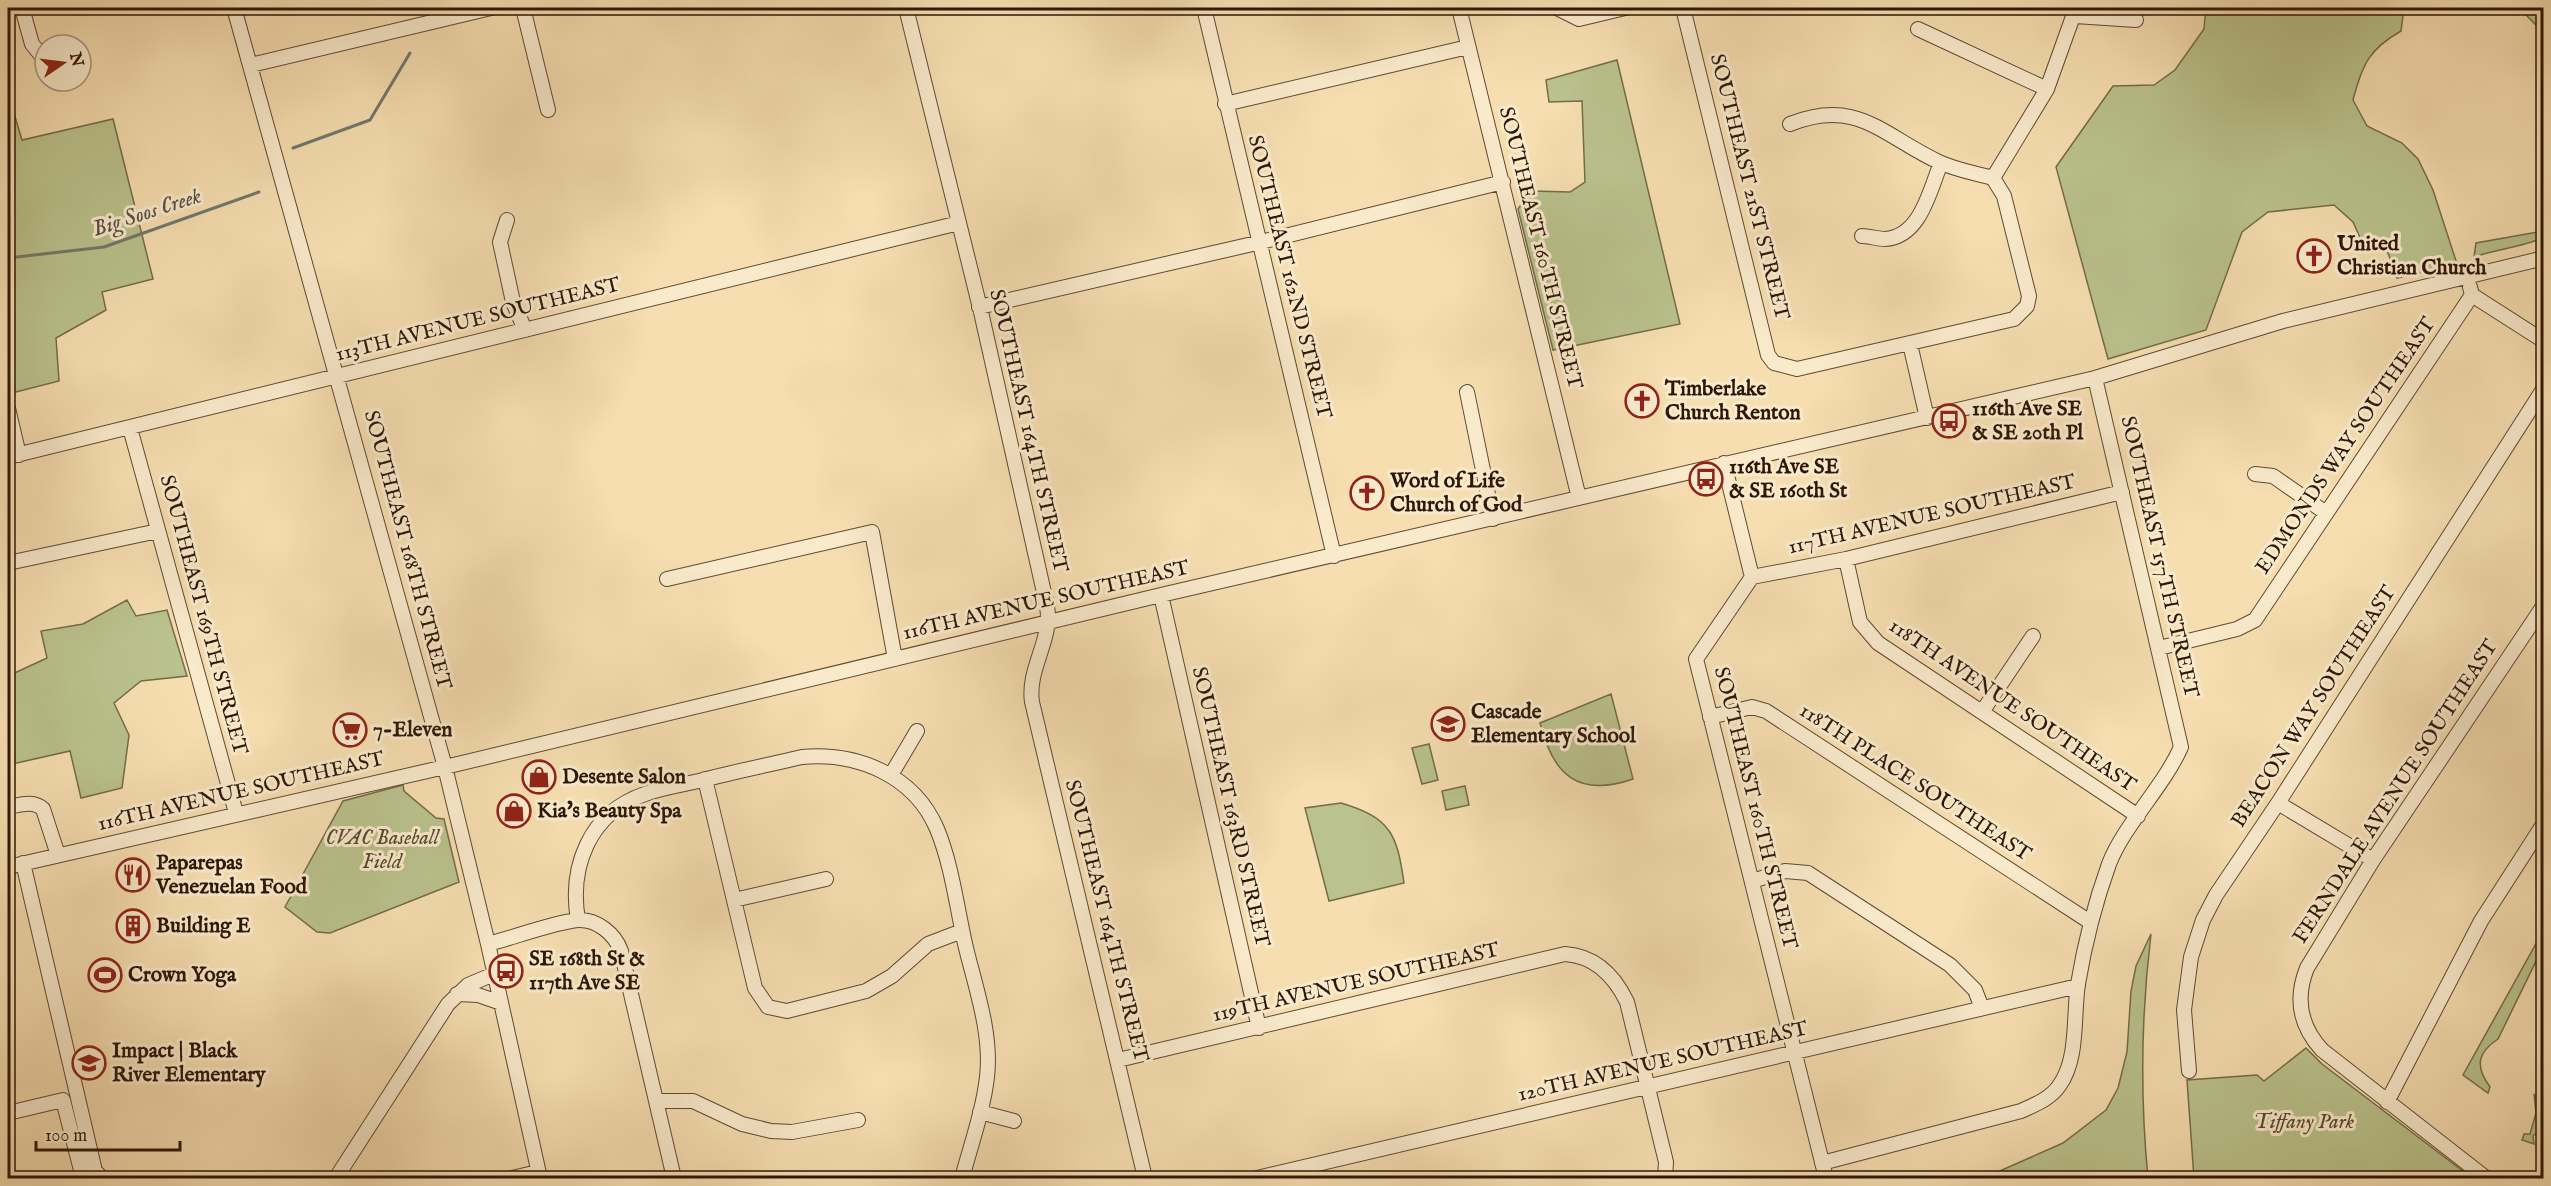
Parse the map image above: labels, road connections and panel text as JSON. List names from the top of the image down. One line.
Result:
{"streets":{"street":["SOUTHEAST 21ST STREET","SOUTHEAST 160TH STREET","SOUTHEAST 162ND STREET","113TH AVENUE SOUTHEAST","SOUTHEAST 164TH STREET","EDMONDS WAY SOUTHEAST","117TH AVENUE SOUTHEAST","SOUTHEAST 168TH STREET","SOUTHEAST 157TH STREET","116TH AVENUE SOUTHEAST","SOUTHEAST 169TH STREET","118TH AVENUE SOUTHEAST","BEACON WAY SOUTHEAST","118TH PLACE SOUTHEAST","FERNDALE AVENUE SOUTHEAST","SOUTHEAST 163RD STREET","119TH AVENUE SOUTHEAST","120TH AVENUE SOUTHEAST"]},"crossings":[["SOUTHEAST 160TH STREET","117TH AVENUE SOUTHEAST"],["SOUTHEAST 160TH STREET","116TH AVENUE SOUTHEAST"],["SOUTHEAST 160TH STREET","118TH PLACE SOUTHEAST"],["SOUTHEAST 160TH STREET","120TH AVENUE SOUTHEAST"],["SOUTHEAST 162ND STREET","116TH AVENUE SOUTHEAST"],["113TH AVENUE SOUTHEAST","SOUTHEAST 164TH STREET"],["113TH AVENUE SOUTHEAST","SOUTHEAST 168TH STREET"],["113TH AVENUE SOUTHEAST","SOUTHEAST 169TH STREET"],["SOUTHEAST 164TH STREET","116TH AVENUE SOUTHEAST"],["SOUTHEAST 164TH STREET","119TH AVENUE SOUTHEAST"],["EDMONDS WAY SOUTHEAST","SOUTHEAST 157TH STREET"],["117TH AVENUE SOUTHEAST","SOUTHEAST 157TH STREET"],["117TH AVENUE SOUTHEAST","118TH AVENUE SOUTHEAST"],["SOUTHEAST 168TH STREET","116TH AVENUE SOUTHEAST"],["SOUTHEAST 157TH STREET","116TH AVENUE SOUTHEAST"],["SOUTHEAST 157TH STREET","118TH AVENUE SOUTHEAST"],["116TH AVENUE SOUTHEAST","SOUTHEAST 169TH STREET"],["116TH AVENUE SOUTHEAST","SOUTHEAST 163RD STREET"],["SOUTHEAST 163RD STREET","119TH AVENUE SOUTHEAST"],["119TH AVENUE SOUTHEAST","120TH AVENUE SOUTHEAST"]],"water":["Big Soos Creek"],"parks":["CVAC Baseball Field","Tiffany Park"],"places":{"church":["United Christian Church","Timberlake Church Renton","Word of Life Church of God"],"bus stop":["116th Ave SE & SE 20th Pl","116th Ave SE & SE 160th St","SE 168th St & 117th Ave SE"],"school or university":["Cascade Elementary School","Impact | Black River Elementary"],"supermarket":["7-Eleven"],"shop":["Desente Salon","Kia's Beauty Spa"],"restaurant":["Paparepas Venezuelan Food"],"building":["Building E"],"sports":["Crown Yoga"]},"scale_bar":"100 m","north":"right"}
